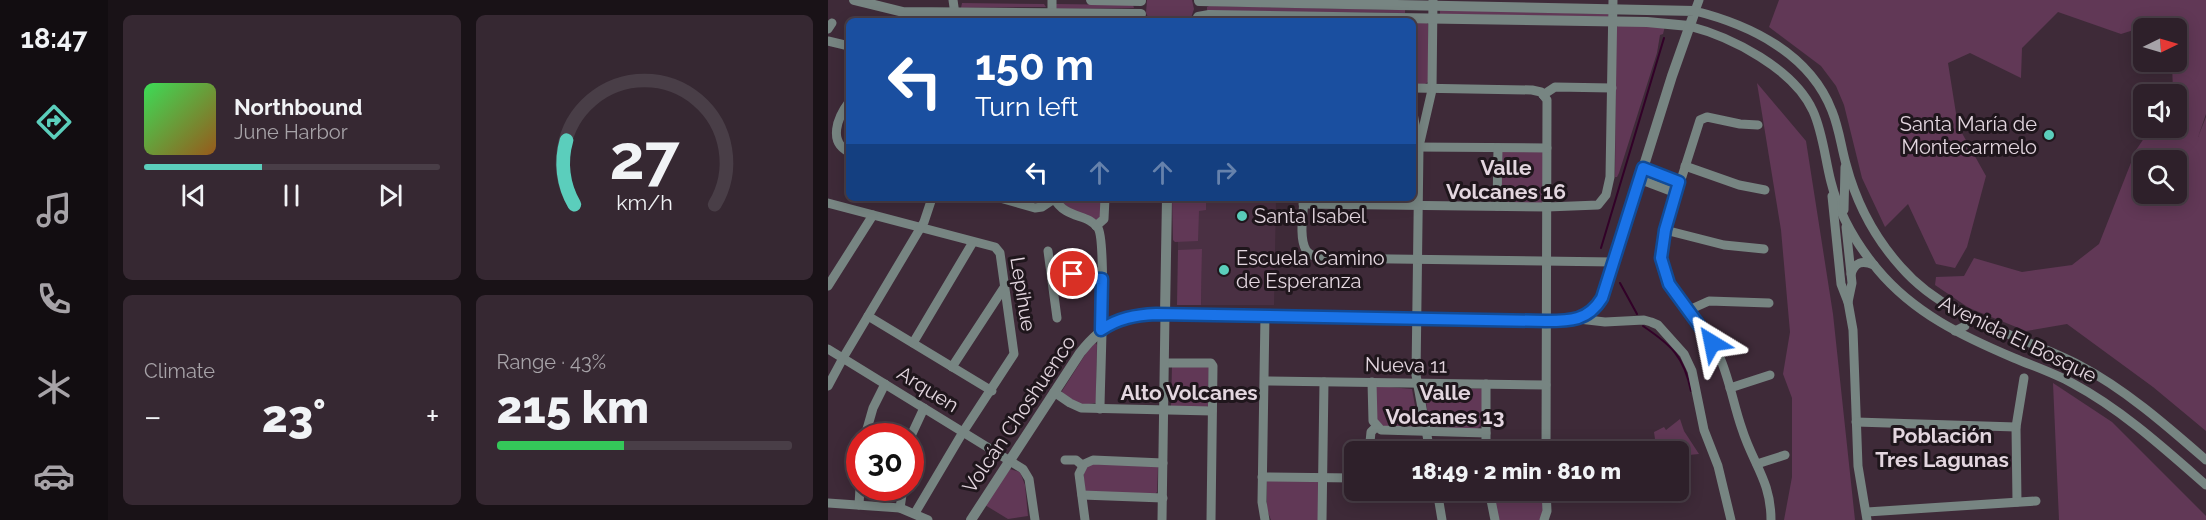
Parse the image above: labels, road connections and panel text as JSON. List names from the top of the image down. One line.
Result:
{"streets":{"street":["Lepihue","Avenida El Bosque","Nueva 11","Arquen","Volcán Choshuenco"]},"crossings":[["Lepihue","Arquen"],["Arquen","Volcán Choshuenco"]],"districts":["Valle Volcanes 16","Alto Volcanes","Valle Volcanes 13","Población Tres Lagunas"],"places":["Santa María de Montecarmelo","Santa Isabel","Escuela Camino de Esperanza"],"north":"right","page":{"tabs":"18:47","turn":["150 m","Turn left"],"song":["Northbound","June Harbor"],"tile":["Climate",["Range · 43%","215 km"]],"heat":["−","23°","+"],"limit":"30","trip":"18:49 · 2 min · 810 m","gauge":["27","km/h"]}}
